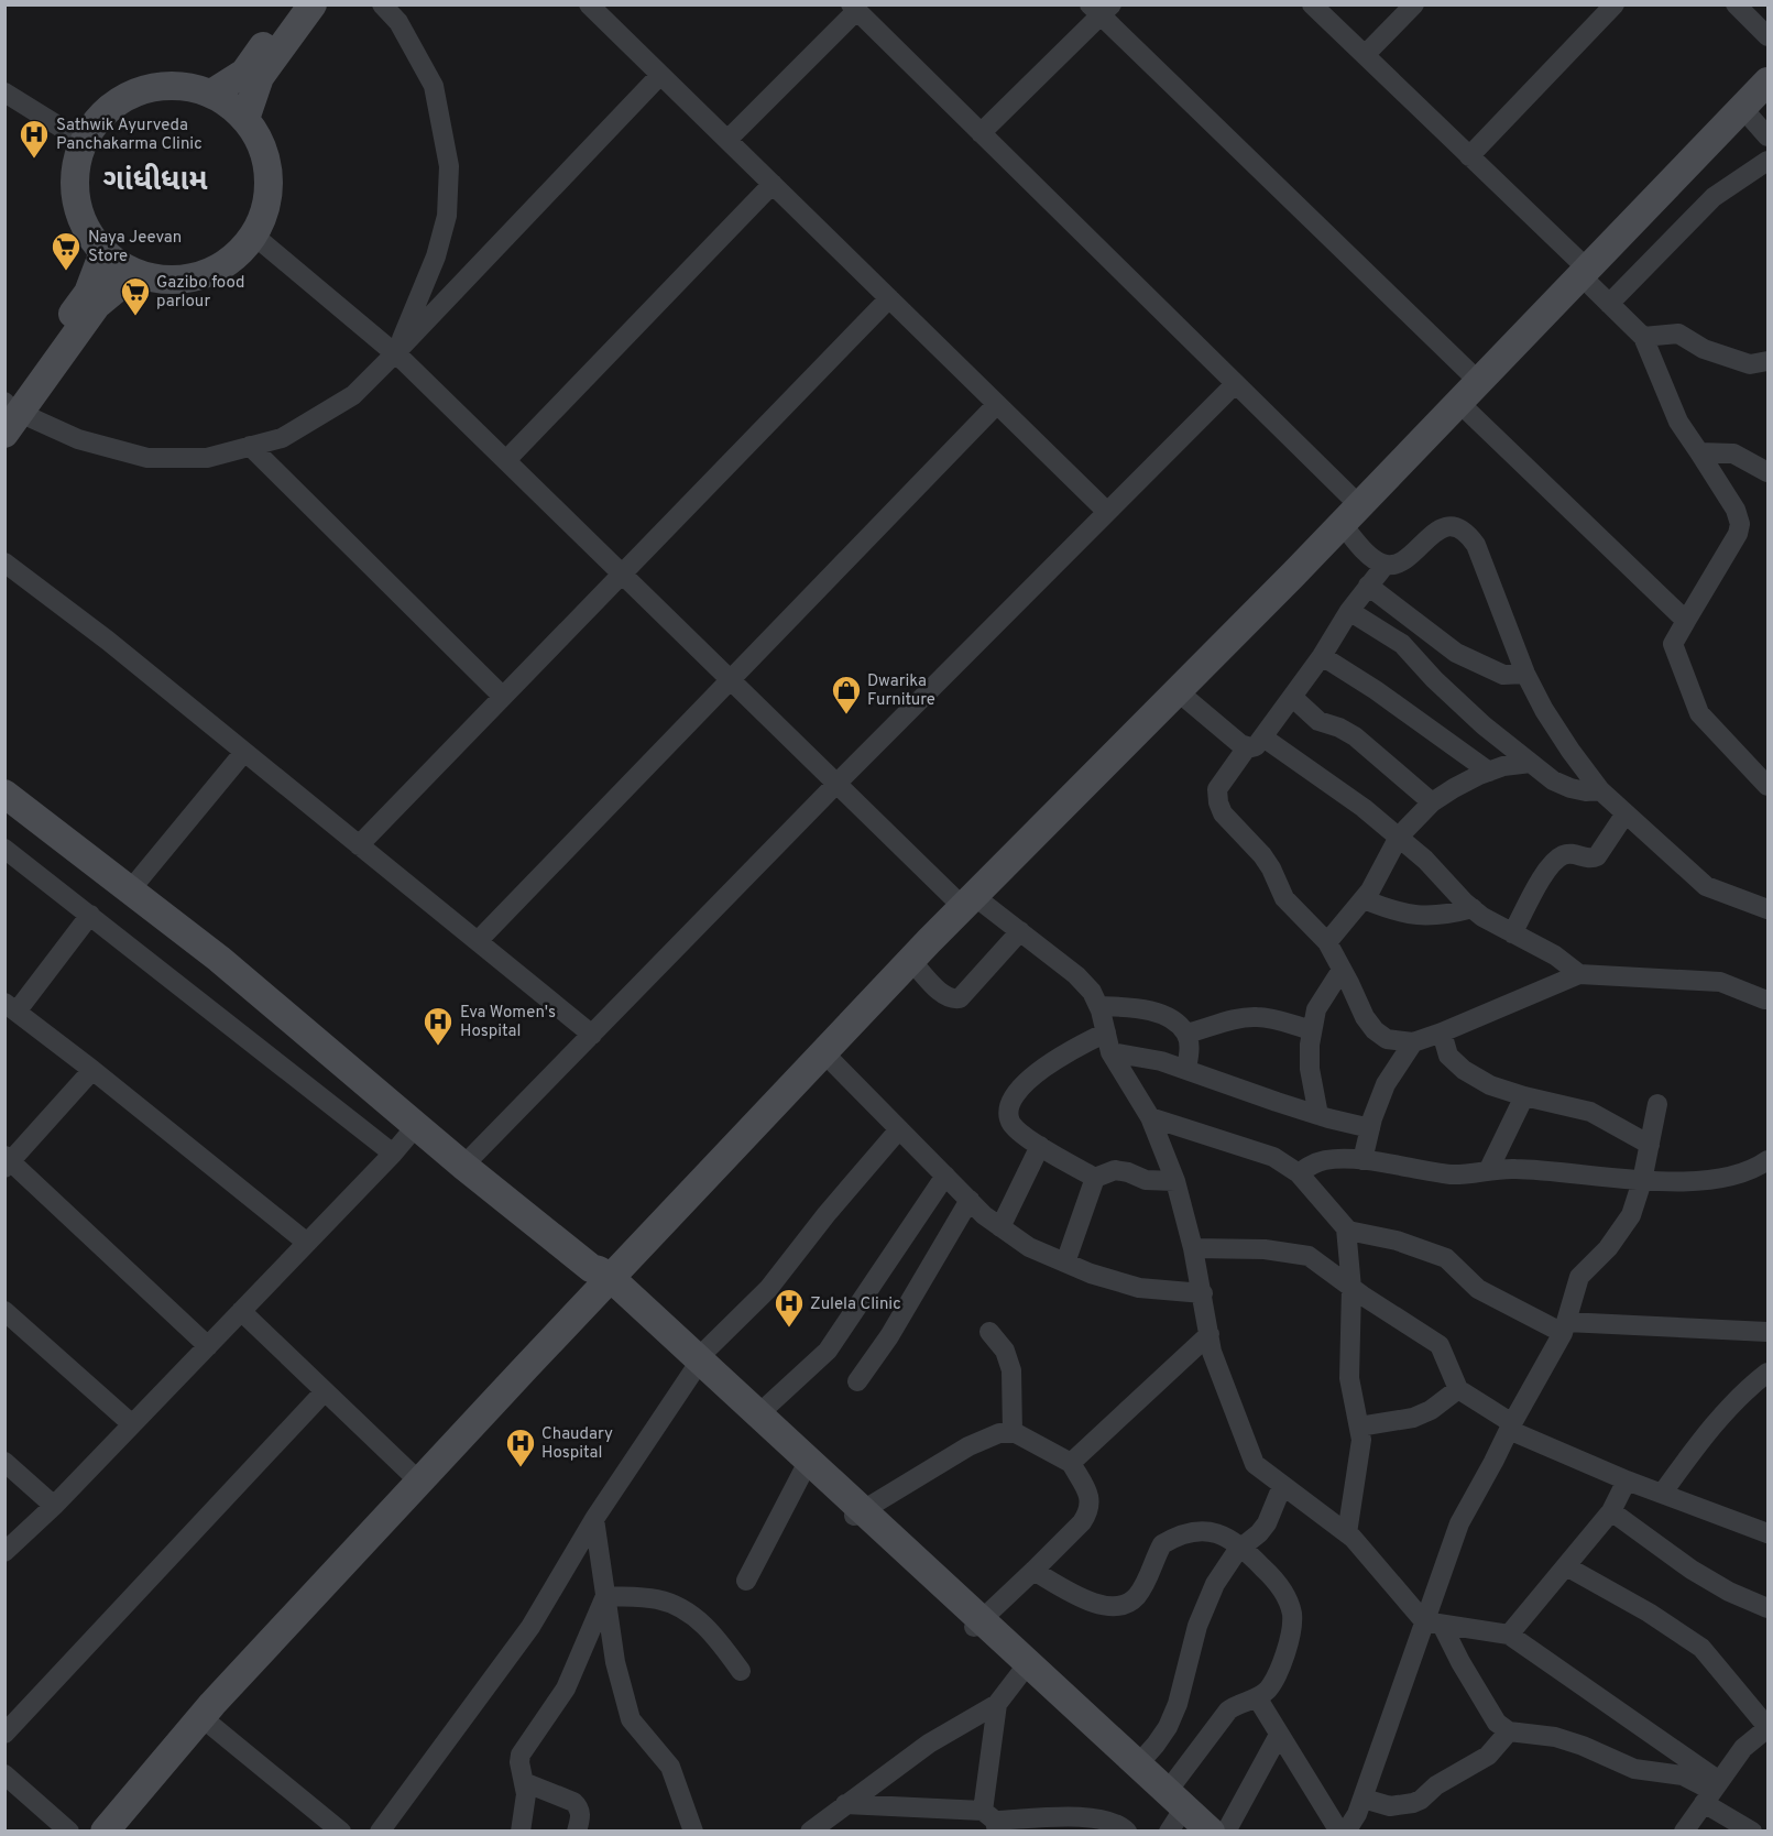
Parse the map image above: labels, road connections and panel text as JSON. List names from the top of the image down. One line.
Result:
{"districts":["ગાંધીધામ"],"places":{"hospital":["Sathwik Ayurveda Panchakarma Clinic","Eva Women's Hospital","Zulela Clinic","Chaudary Hospital"],"supermarket":["Naya Jeevan Store","Gazibo food parlour"],"shop":["Dwarika Furniture"]}}
